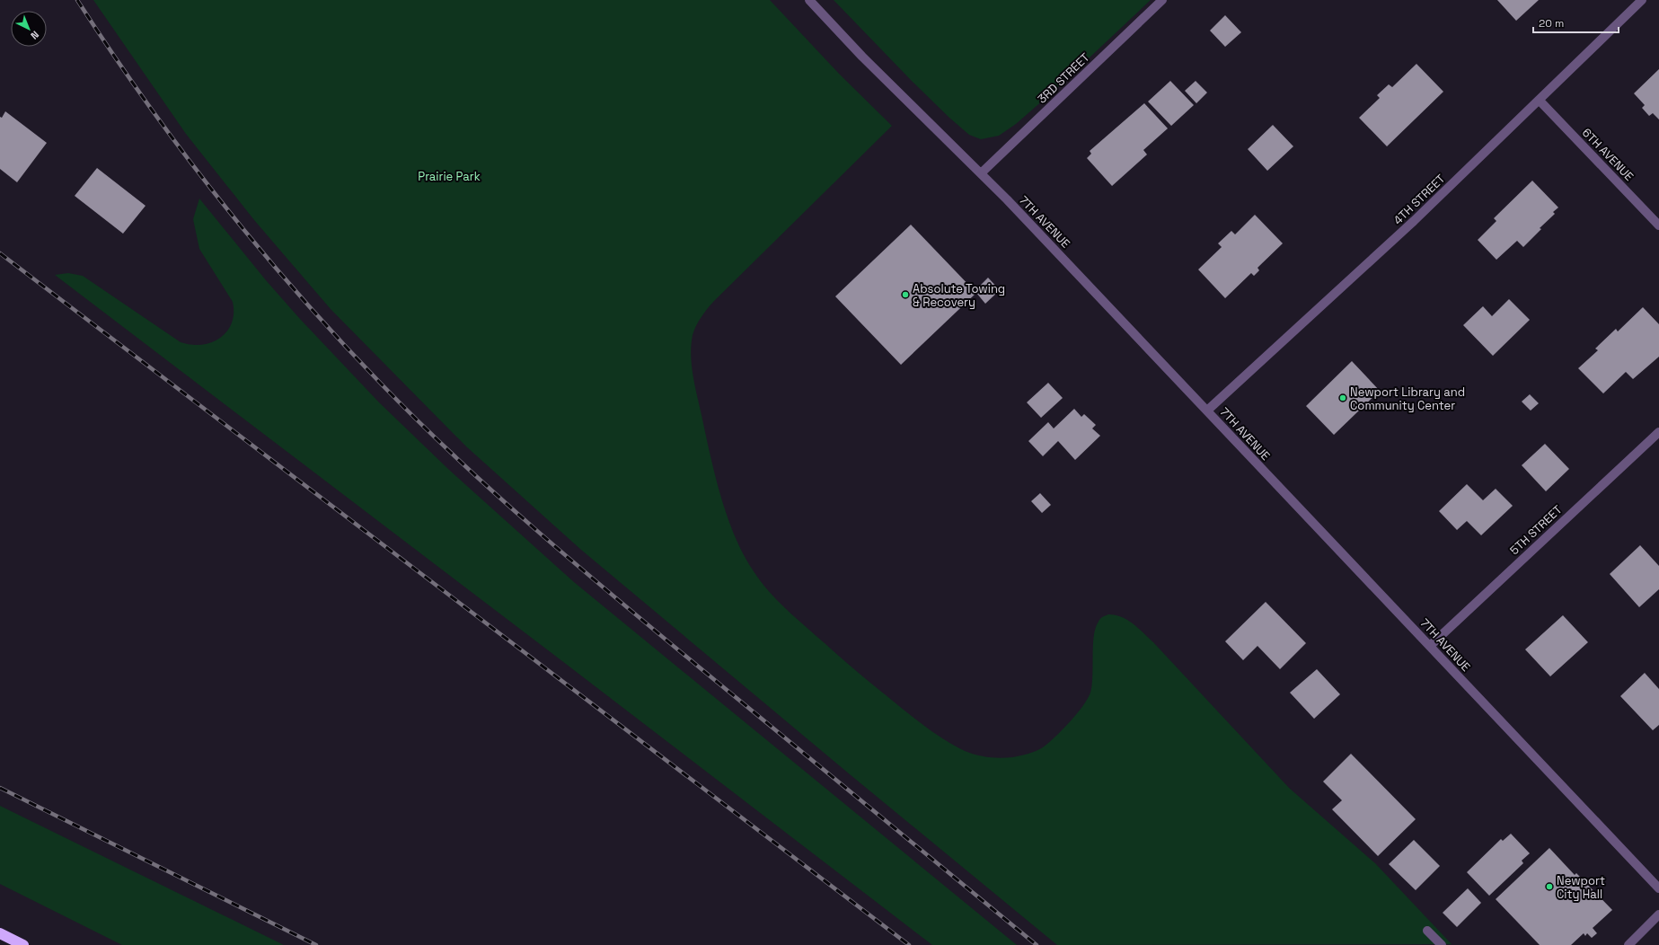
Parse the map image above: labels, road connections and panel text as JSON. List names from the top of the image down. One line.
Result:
{"streets":{"street":["3RD STREET","6TH AVENUE","4TH STREET","7TH AVENUE","5TH STREET"]},"crossings":[["3RD STREET","7TH AVENUE"],["6TH AVENUE","4TH STREET"],["4TH STREET","7TH AVENUE"],["7TH AVENUE","5TH STREET"]],"parks":["Prairie Park"],"places":["Absolute Towing & Recovery","Newport Library and Community Center","Newport City Hall"],"scale_bar":"20 m","north":"bottom right"}
